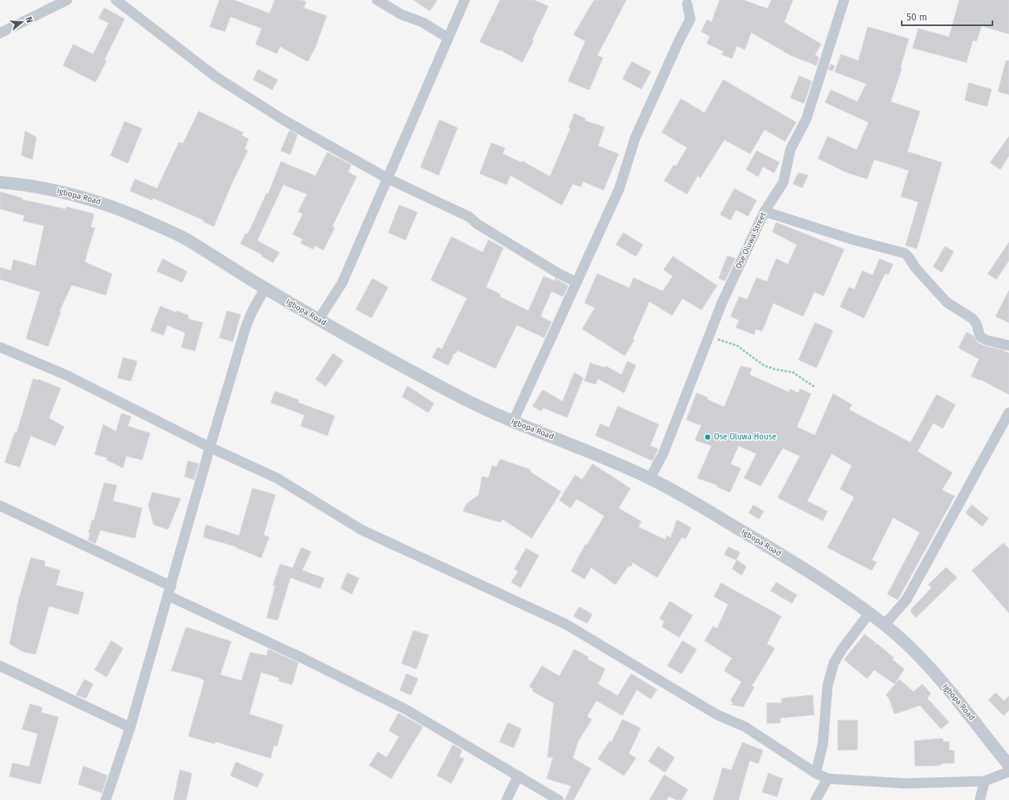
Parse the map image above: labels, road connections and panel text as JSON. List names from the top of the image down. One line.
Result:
{"streets":{"street":["Igbopa Road","Ose Oluwa Street"]},"crossings":[["Igbopa Road","Ose Oluwa Street"]],"places":["Ose Oluwa House"],"scale_bar":"50 m","north":"right"}
